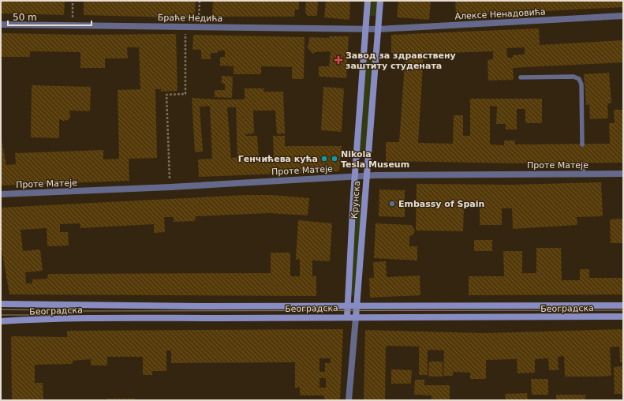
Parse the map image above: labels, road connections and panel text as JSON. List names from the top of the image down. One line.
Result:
{"streets":{"main road":["Крунска","Београдска"],"street":["Алексе Ненадовића","Браће Недића","Проте Матеје"]},"crossings":[["Алексе Ненадовића","Браће Недића"],["Алексе Ненадовића","Крунска"],["Браће Недића","Крунска"],["Проте Матеје","Крунска"],["Крунска","Београдска"]],"places":{"health":["Завод за здравствену заштиту студената"],"other":["Генчићева кућа","Nikola Tesla Museum","Embassy of Spain"]},"scale_bar":"50 m"}
